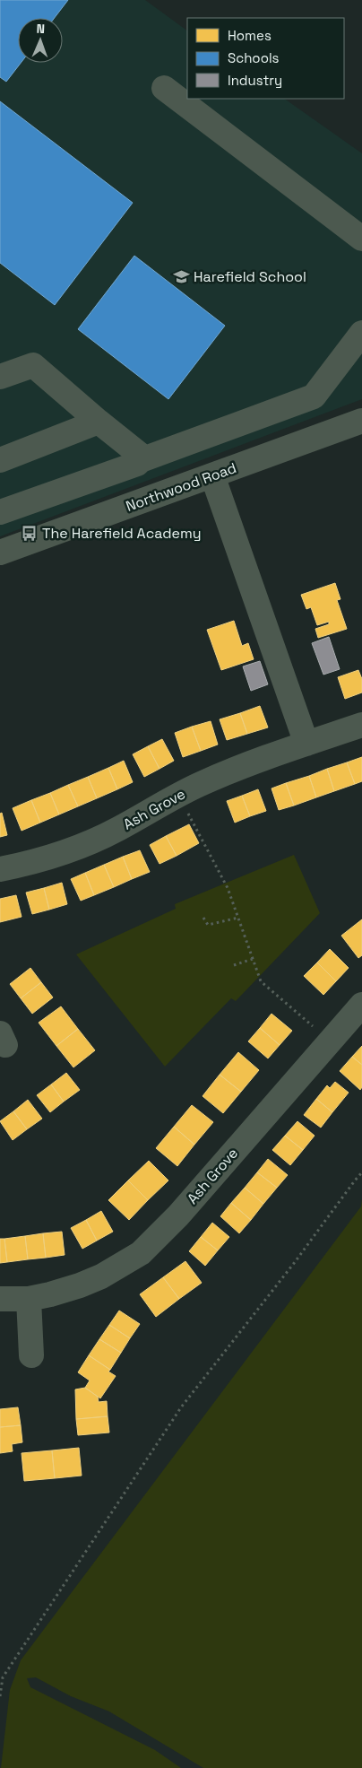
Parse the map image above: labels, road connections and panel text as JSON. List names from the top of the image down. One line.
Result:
{"streets":{"street":["Northwood Road","Ash Grove"]},"places":{"school or university":["Harefield School"],"bus stop":["The Harefield Academy"]},"legend":["Homes","Schools","Industry"],"north":"top"}
